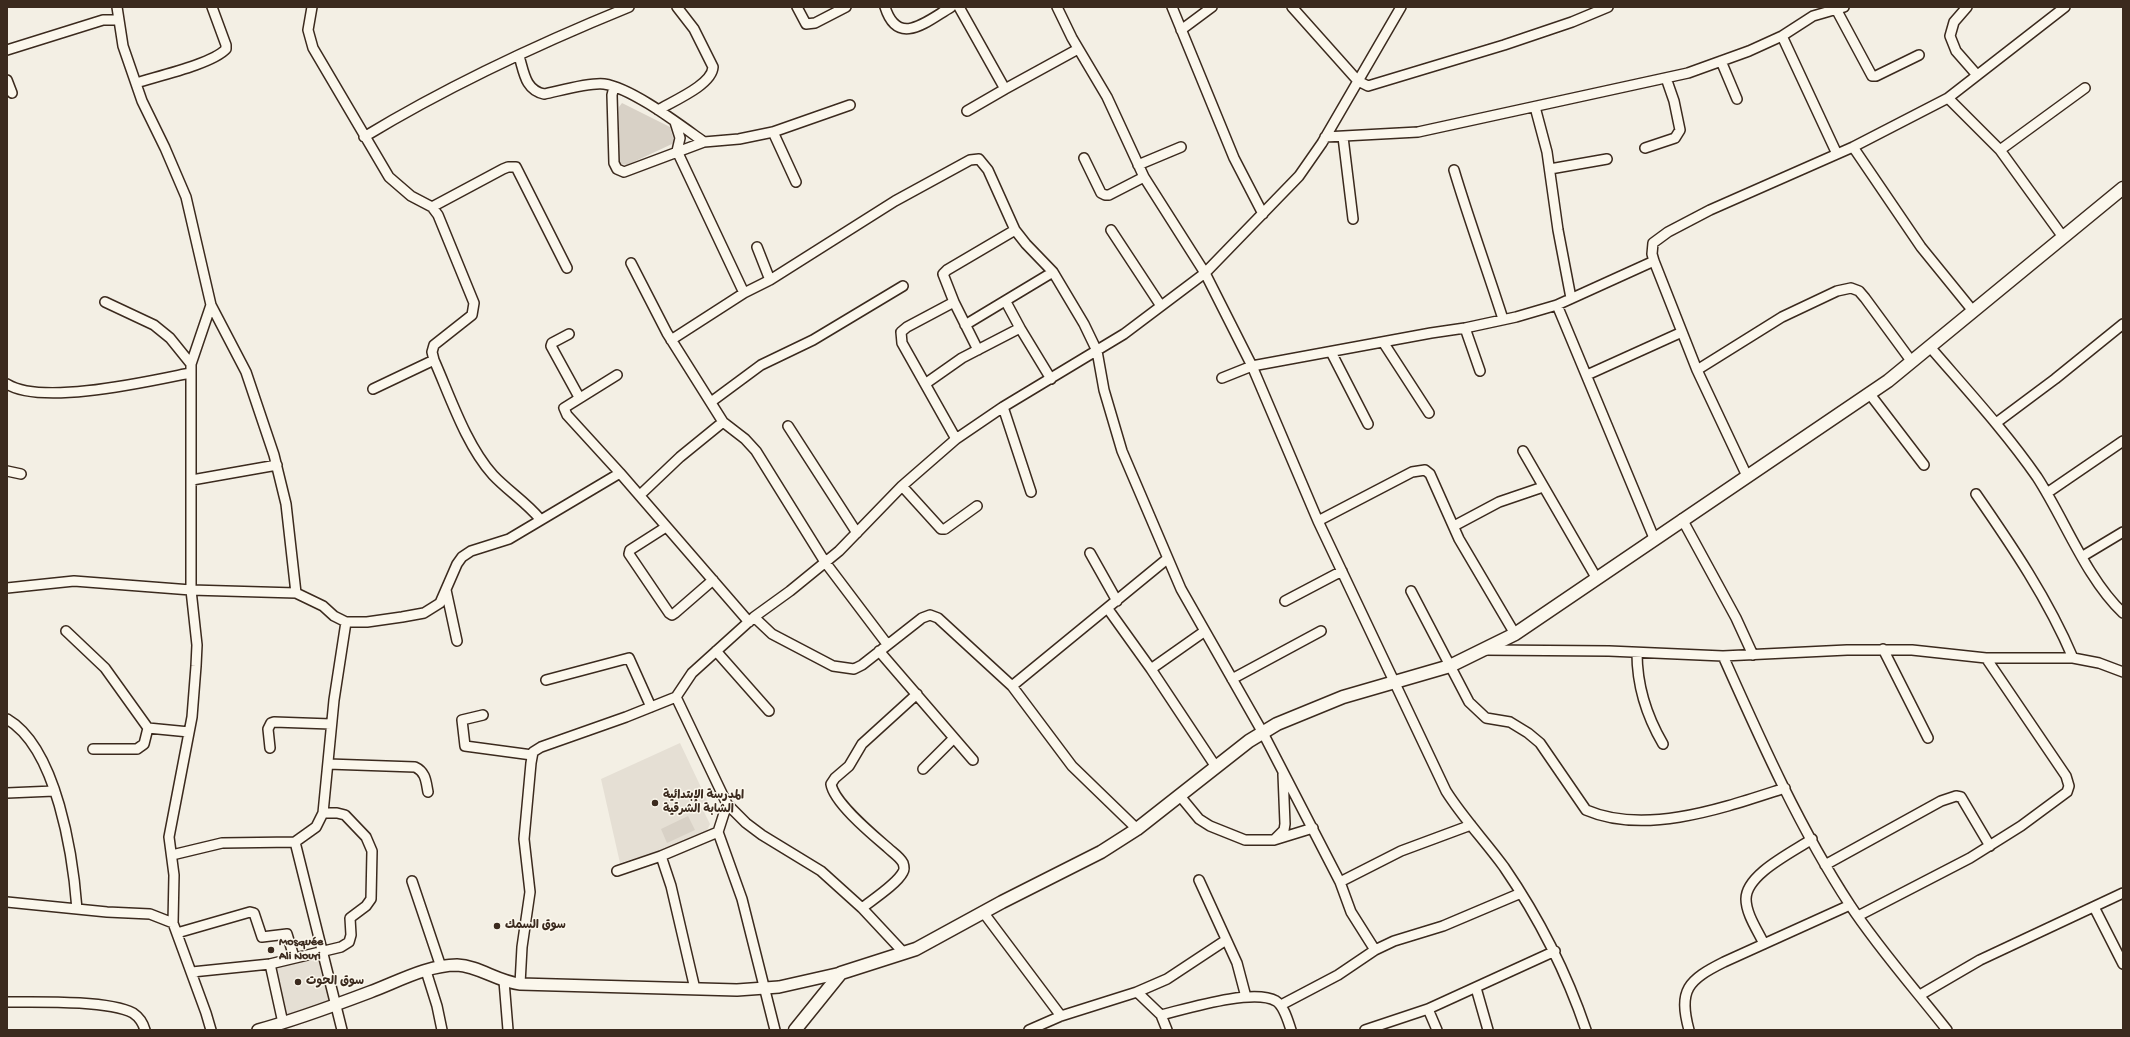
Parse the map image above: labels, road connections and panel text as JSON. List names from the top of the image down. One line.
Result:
{"places":["المدرسة الإبتدائية الشابة الشرقية","سوق السمك","Mosquée Ali Nouri","سوق الحوت"]}
